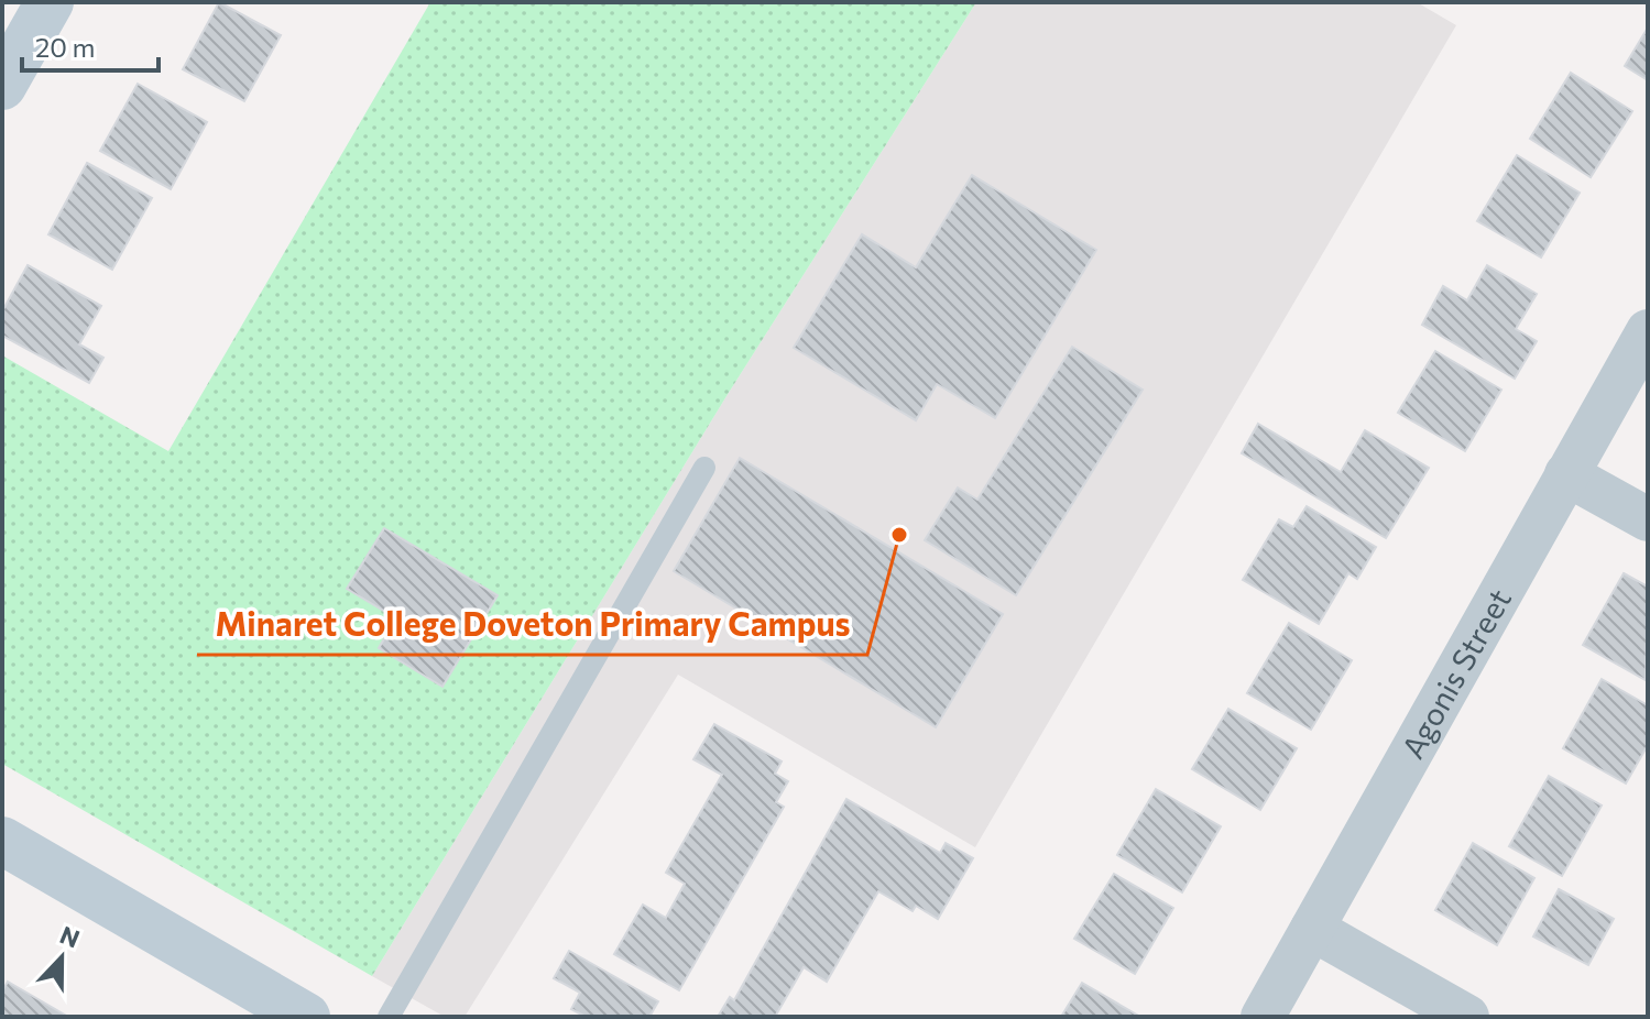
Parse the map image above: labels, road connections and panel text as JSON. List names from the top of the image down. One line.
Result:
{"streets":{"street":["Agonis Street"]},"places":["Minaret College Doveton Primary Campus"],"scale_bar":"20 m","north":"top"}
